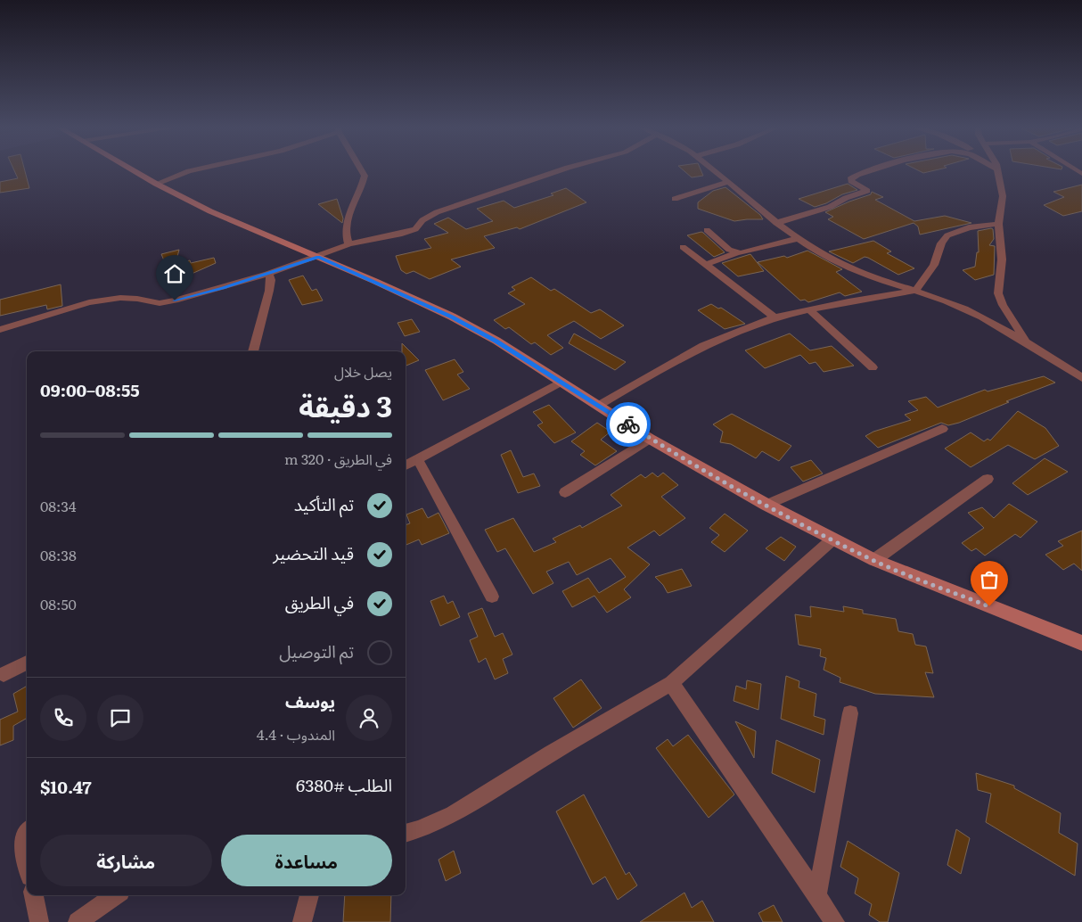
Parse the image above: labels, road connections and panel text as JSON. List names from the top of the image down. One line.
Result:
{"page":{"heading":["3 دقيقة","يصل خلال","08:55–09:00"],"panel":["يوسف","المندوب · 4.4","الطلب #6380","$10.47"],"bar":"في الطريق · 320 m","list":[["تم التأكيد","08:34"],["قيد التحضير","08:38"],["في الطريق","08:50"],"تم التوصيل"],"buttons":["مساعدة","مشاركة"]}}
